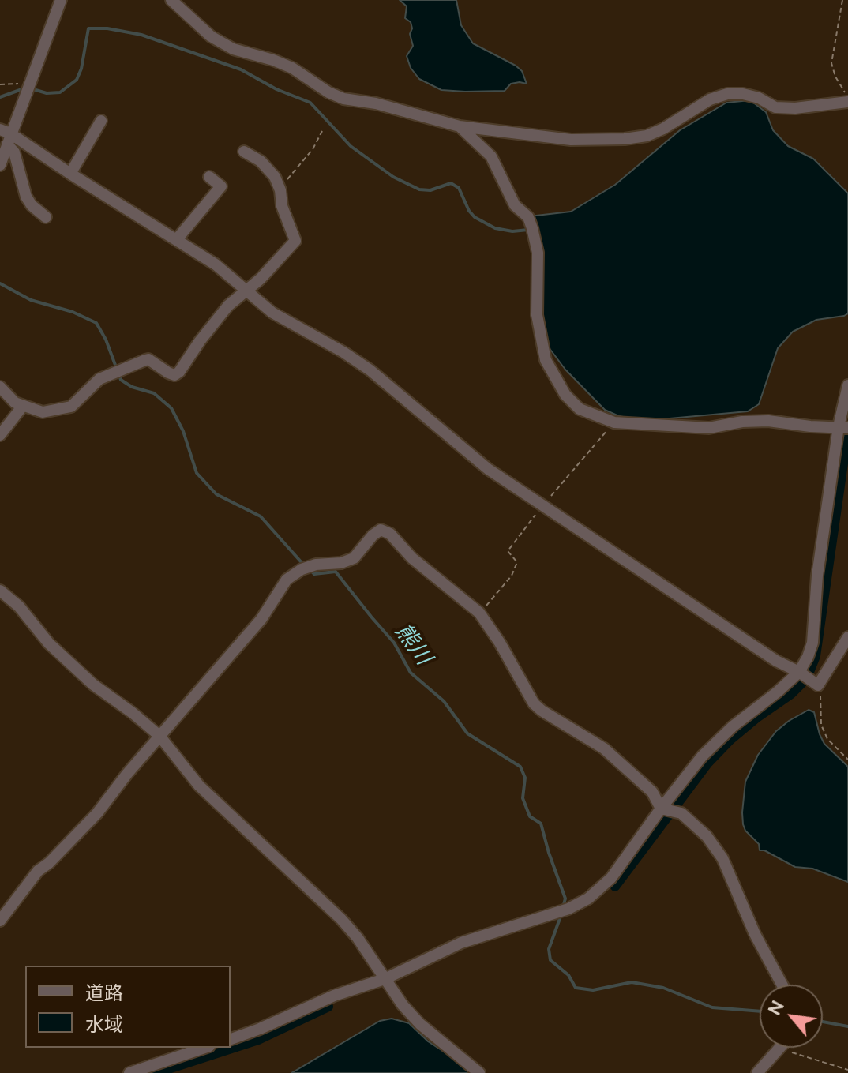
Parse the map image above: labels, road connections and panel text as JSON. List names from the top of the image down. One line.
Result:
{"water":["熊川"],"legend":["道路","水域"],"north":"top left"}
